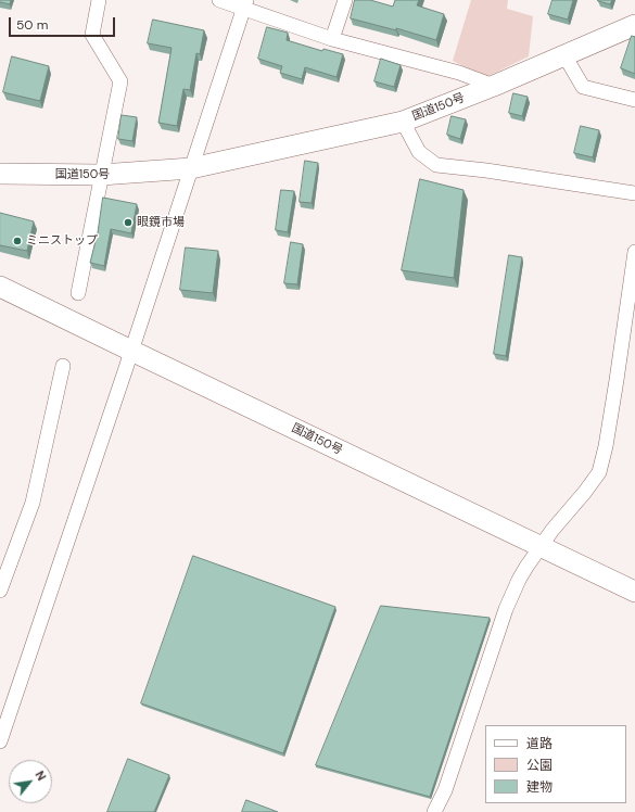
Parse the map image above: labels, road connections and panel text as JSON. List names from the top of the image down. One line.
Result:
{"streets":{"highway":["国道150号"]},"places":["眼鏡市場","ミニストップ"],"legend":["道路","公園","建物"],"scale_bar":"50 m","north":"top right"}
